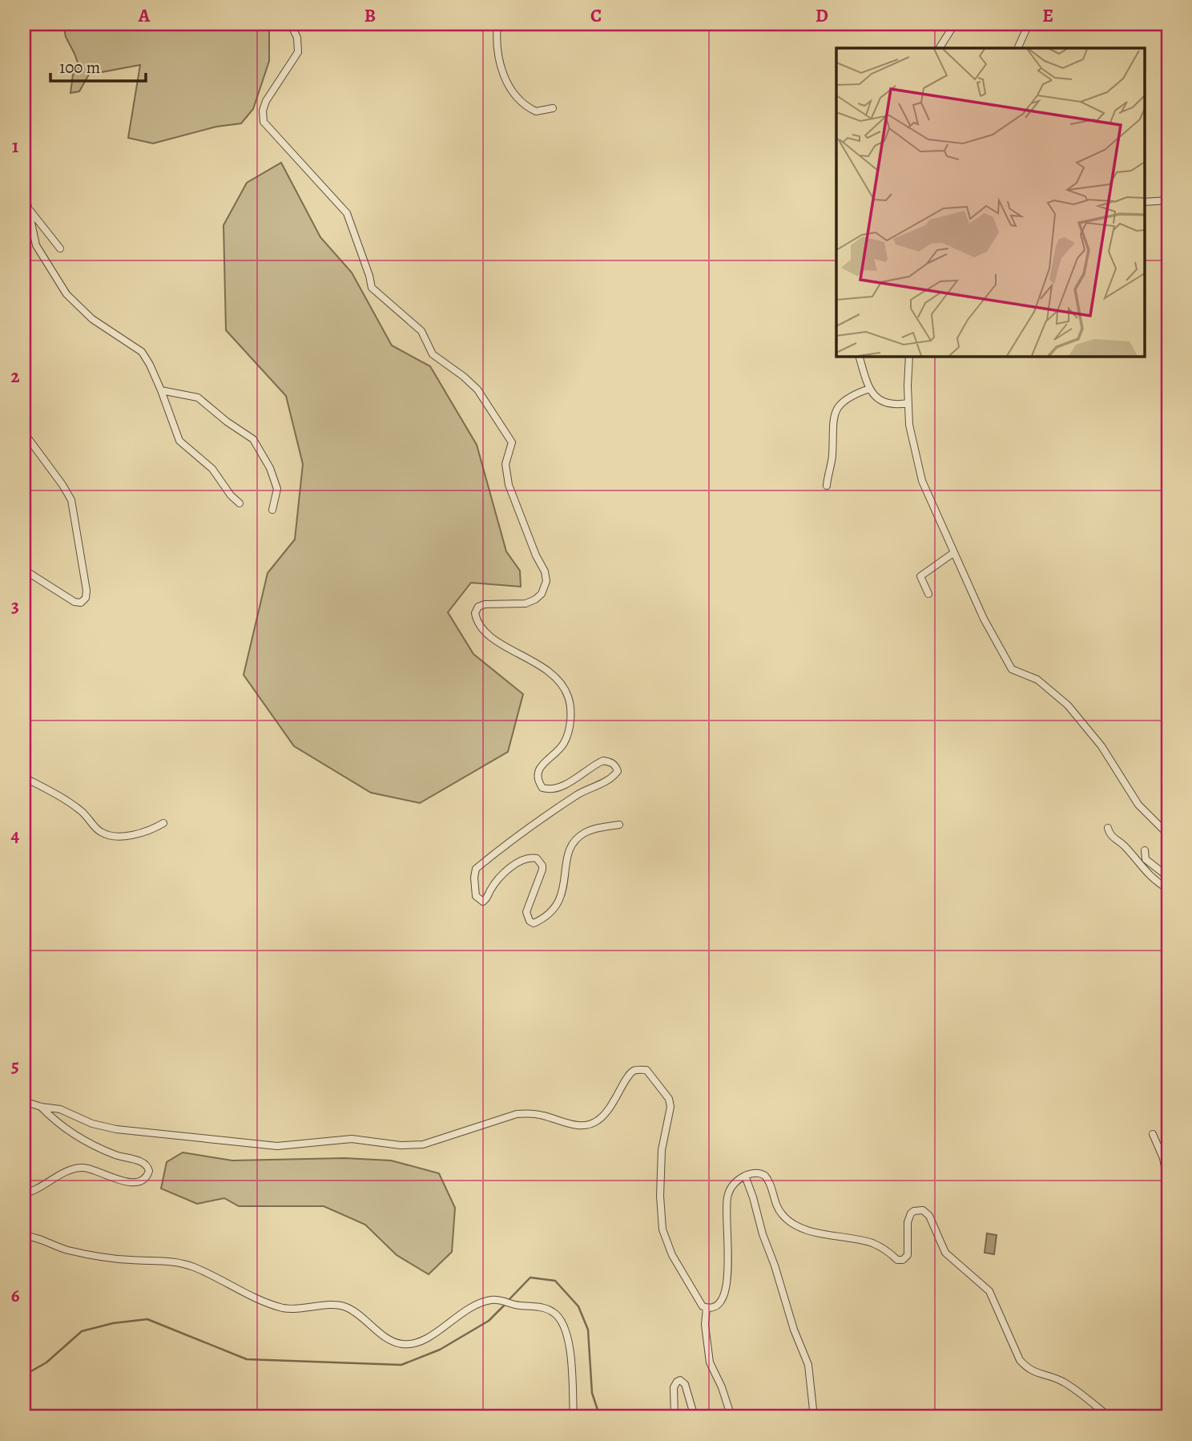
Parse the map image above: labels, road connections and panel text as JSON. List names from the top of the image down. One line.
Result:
{"scale_bar":"100 m","grid":{"columns":["A","B","C","D","E"],"rows":["1","2","3","4","5","6"]}}
